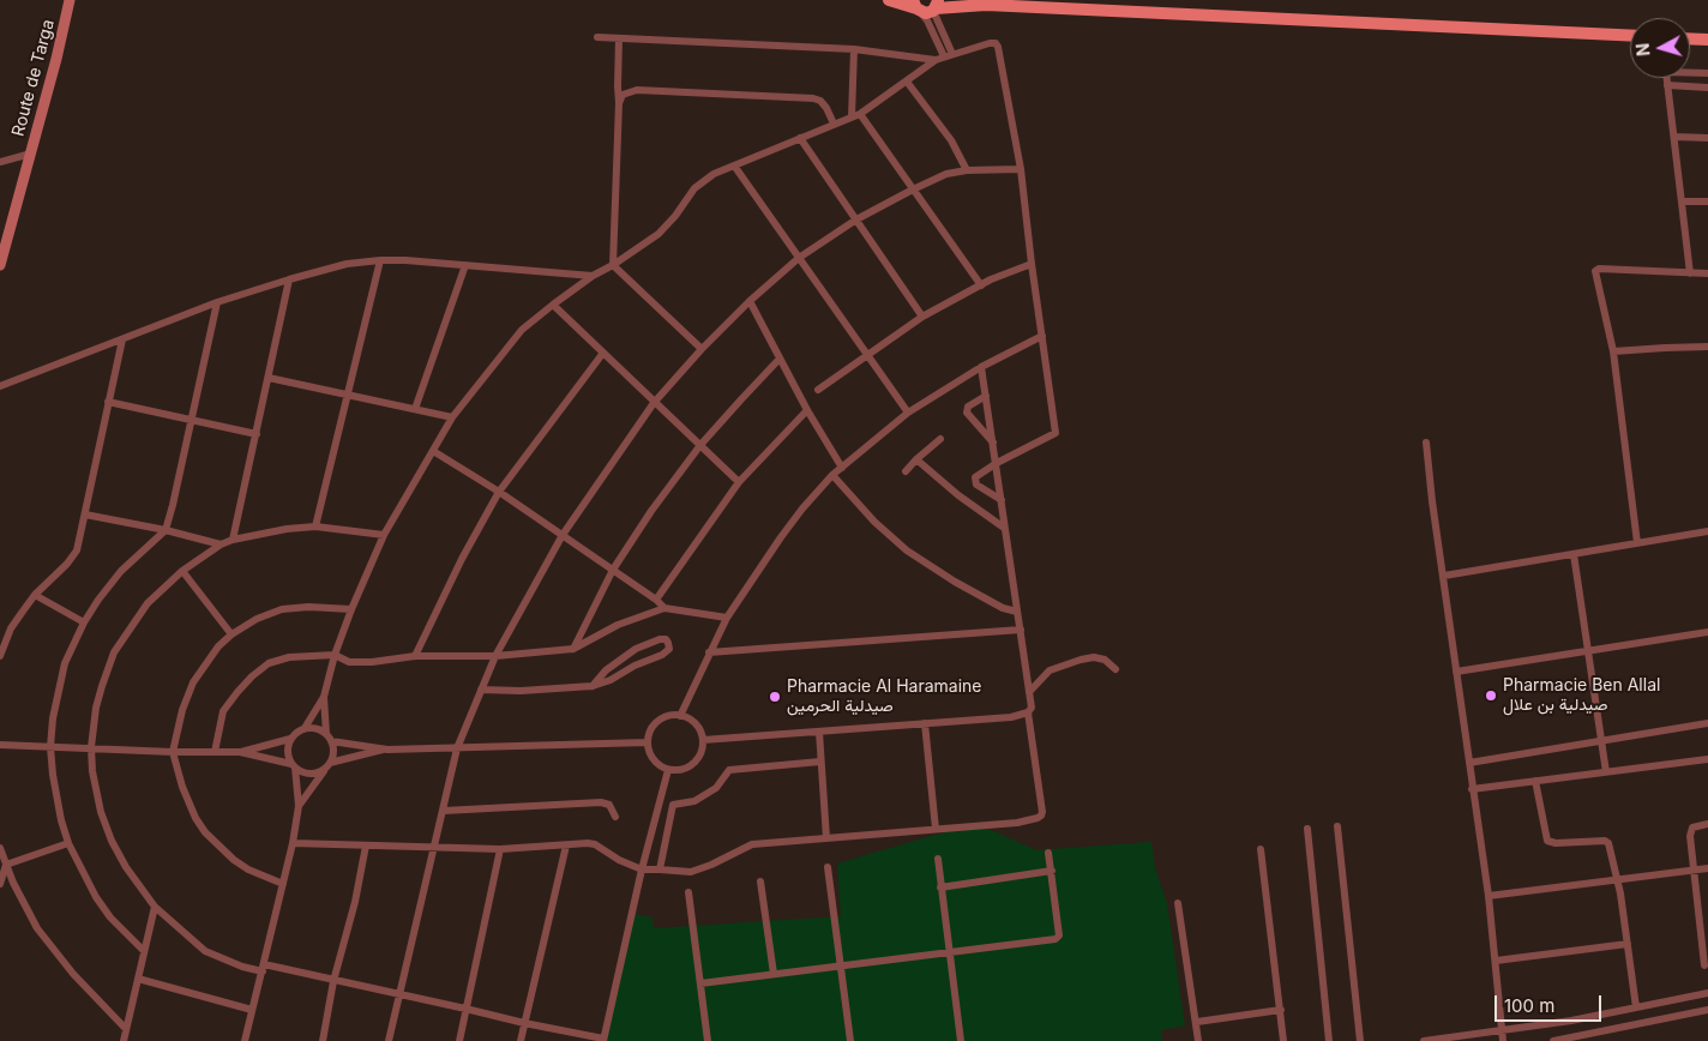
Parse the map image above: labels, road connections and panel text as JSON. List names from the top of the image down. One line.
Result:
{"streets":{"main road":["Route de Targa"]},"places":["Pharmacie Ben Allal صيدلية بن علال","Pharmacie Al Haramaine صيدلية الحرمين"],"scale_bar":"100 m","north":"left"}
